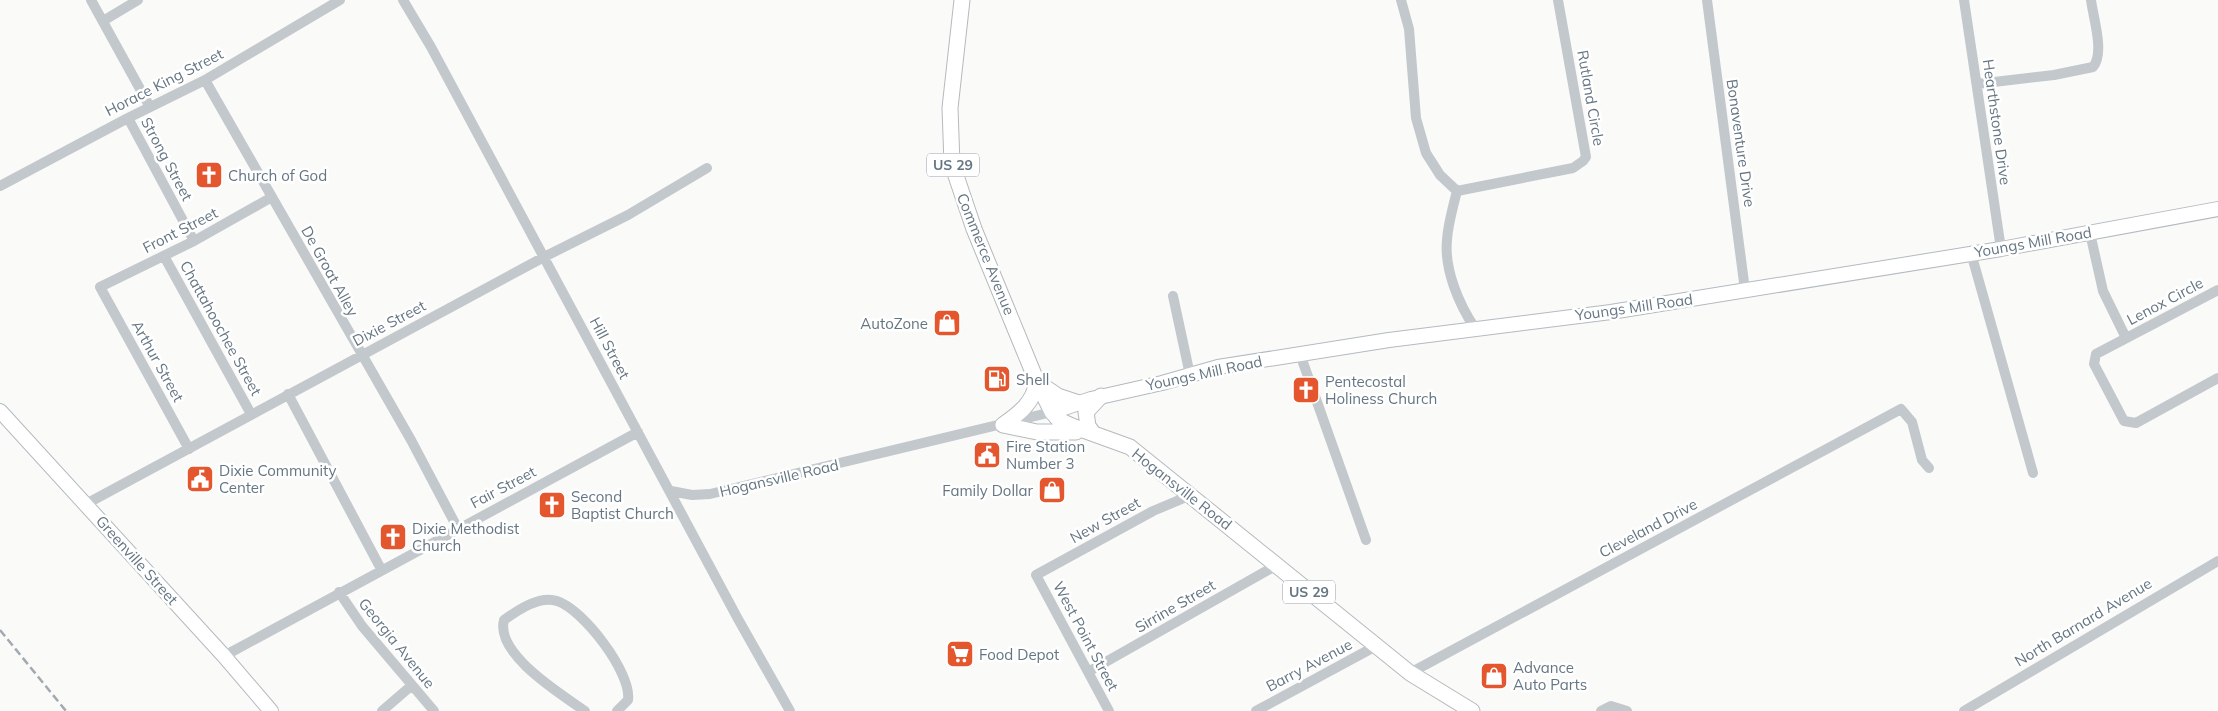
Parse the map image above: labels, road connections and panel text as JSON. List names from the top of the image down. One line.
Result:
{"streets":{"main road":["US 29","Commerce Avenue","Hogansville Road"],"street":["Horace King Street","Rutland Circle","Hearthstone Drive","Bonaventure Drive","Strong Street","Front Street","Youngs Mill Road","De Groat Alley","Lenox Circle","Dixie Street","Chattahoochee Street","Hill Street","Arthur Street","Fair Street","New Street","Cleveland Drive","Greenville Street","Sirrine Street","North Barnard Avenue","West Point Street","Georgia Avenue","Barry Avenue"]},"crossings":[["Horace King Street","Strong Street"],["Horace King Street","De Groat Alley"],["Hearthstone Drive","Youngs Mill Road"],["Bonaventure Drive","Youngs Mill Road"],["Strong Street","Front Street"],["Front Street","De Groat Alley"],["Front Street","Chattahoochee Street"],["Front Street","Arthur Street"],["Youngs Mill Road","Commerce Avenue"],["Youngs Mill Road","Lenox Circle"],["Youngs Mill Road","Hogansville Road"],["Commerce Avenue","Hogansville Road"],["De Groat Alley","Dixie Street"],["De Groat Alley","Fair Street"],["Dixie Street","Chattahoochee Street"],["Dixie Street","Hill Street"],["Dixie Street","Arthur Street"],["Dixie Street","Greenville Street"],["Chattahoochee Street","Fair Street"],["Hill Street","Hogansville Road"],["Hill Street","Fair Street"],["Hogansville Road","New Street"],["Hogansville Road","Cleveland Drive"],["Hogansville Road","Sirrine Street"],["Hogansville Road","Barry Avenue"],["Fair Street","Greenville Street"],["Fair Street","Georgia Avenue"],["New Street","West Point Street"],["Sirrine Street","West Point Street"]],"places":{"church":["Church of God","Pentecostal Holiness Church","Second Baptist Church","Dixie Methodist Church"],"shop":["AutoZone","Family Dollar","Advance Auto Parts"],"fuel station":["Shell"],"public building":["Fire Station Number 3","Dixie Community Center"],"supermarket":["Food Depot"]}}
